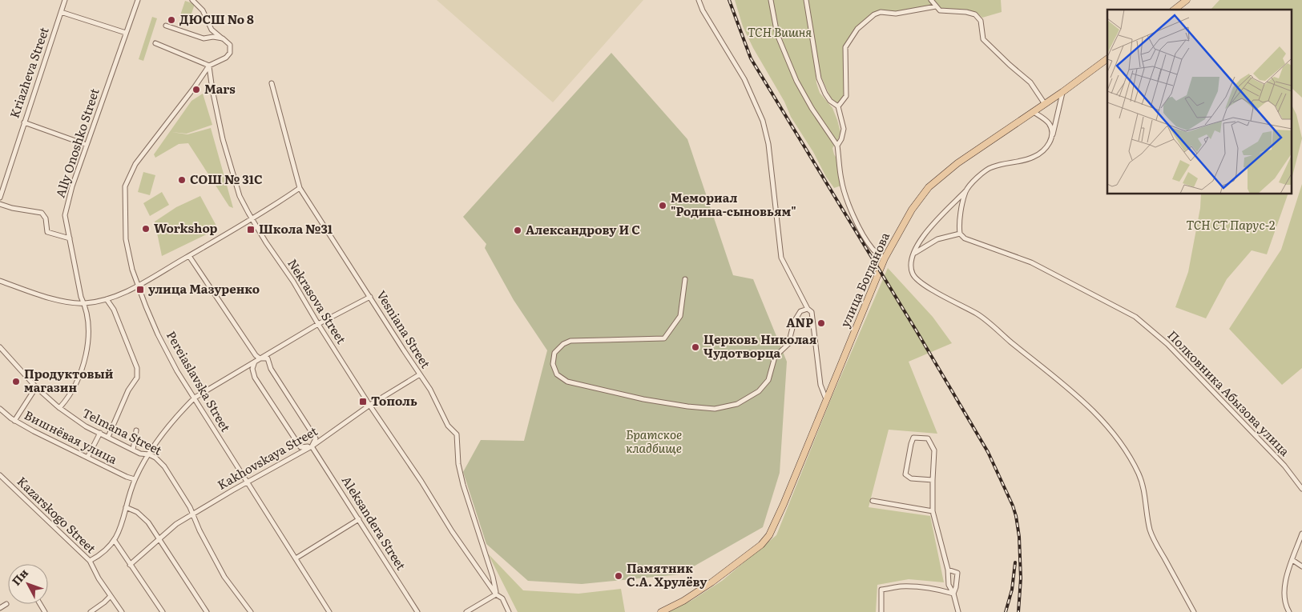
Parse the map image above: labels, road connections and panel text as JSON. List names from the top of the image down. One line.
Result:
{"streets":{"main road":["улица Богданова"],"street":["Kriazheva Street","Ally Onoshko Street","Nekrasova Street","Vesniana Street","Pereiaslavska Street","Полковника Абызова улица","Telmana Street","Вишнёвая улица","Kakhovskaya Street","Kazarskogo Street","Aleksandera Street"]},"crossings":[["Ally Onoshko Street","Telmana Street"],["Nekrasova Street","Vesniana Street"],["Nekrasova Street","Pereiaslavska Street"],["Nekrasova Street","Kakhovskaya Street"],["Vesniana Street","Kakhovskaya Street"],["Pereiaslavska Street","Kakhovskaya Street"],["Telmana Street","Kakhovskaya Street"],["Kakhovskaya Street","Aleksandera Street"]],"parks":["ТСН Вишня","ТСН СТ Парус-2","Братское кладбище"],"places":{"other":["ДЮСШ No 8","Mars","СОШ № 31С","Мемориал \"Родина-сыновьям\"","Workshop","Александрову И С","ANP","Церковь Николая Чудотворца","Продуктовый магазин","Памятник С.А. Хрулёву"],"transit":["Школа №31","улица Мазуренко","Тополь"]},"north":"top left"}
